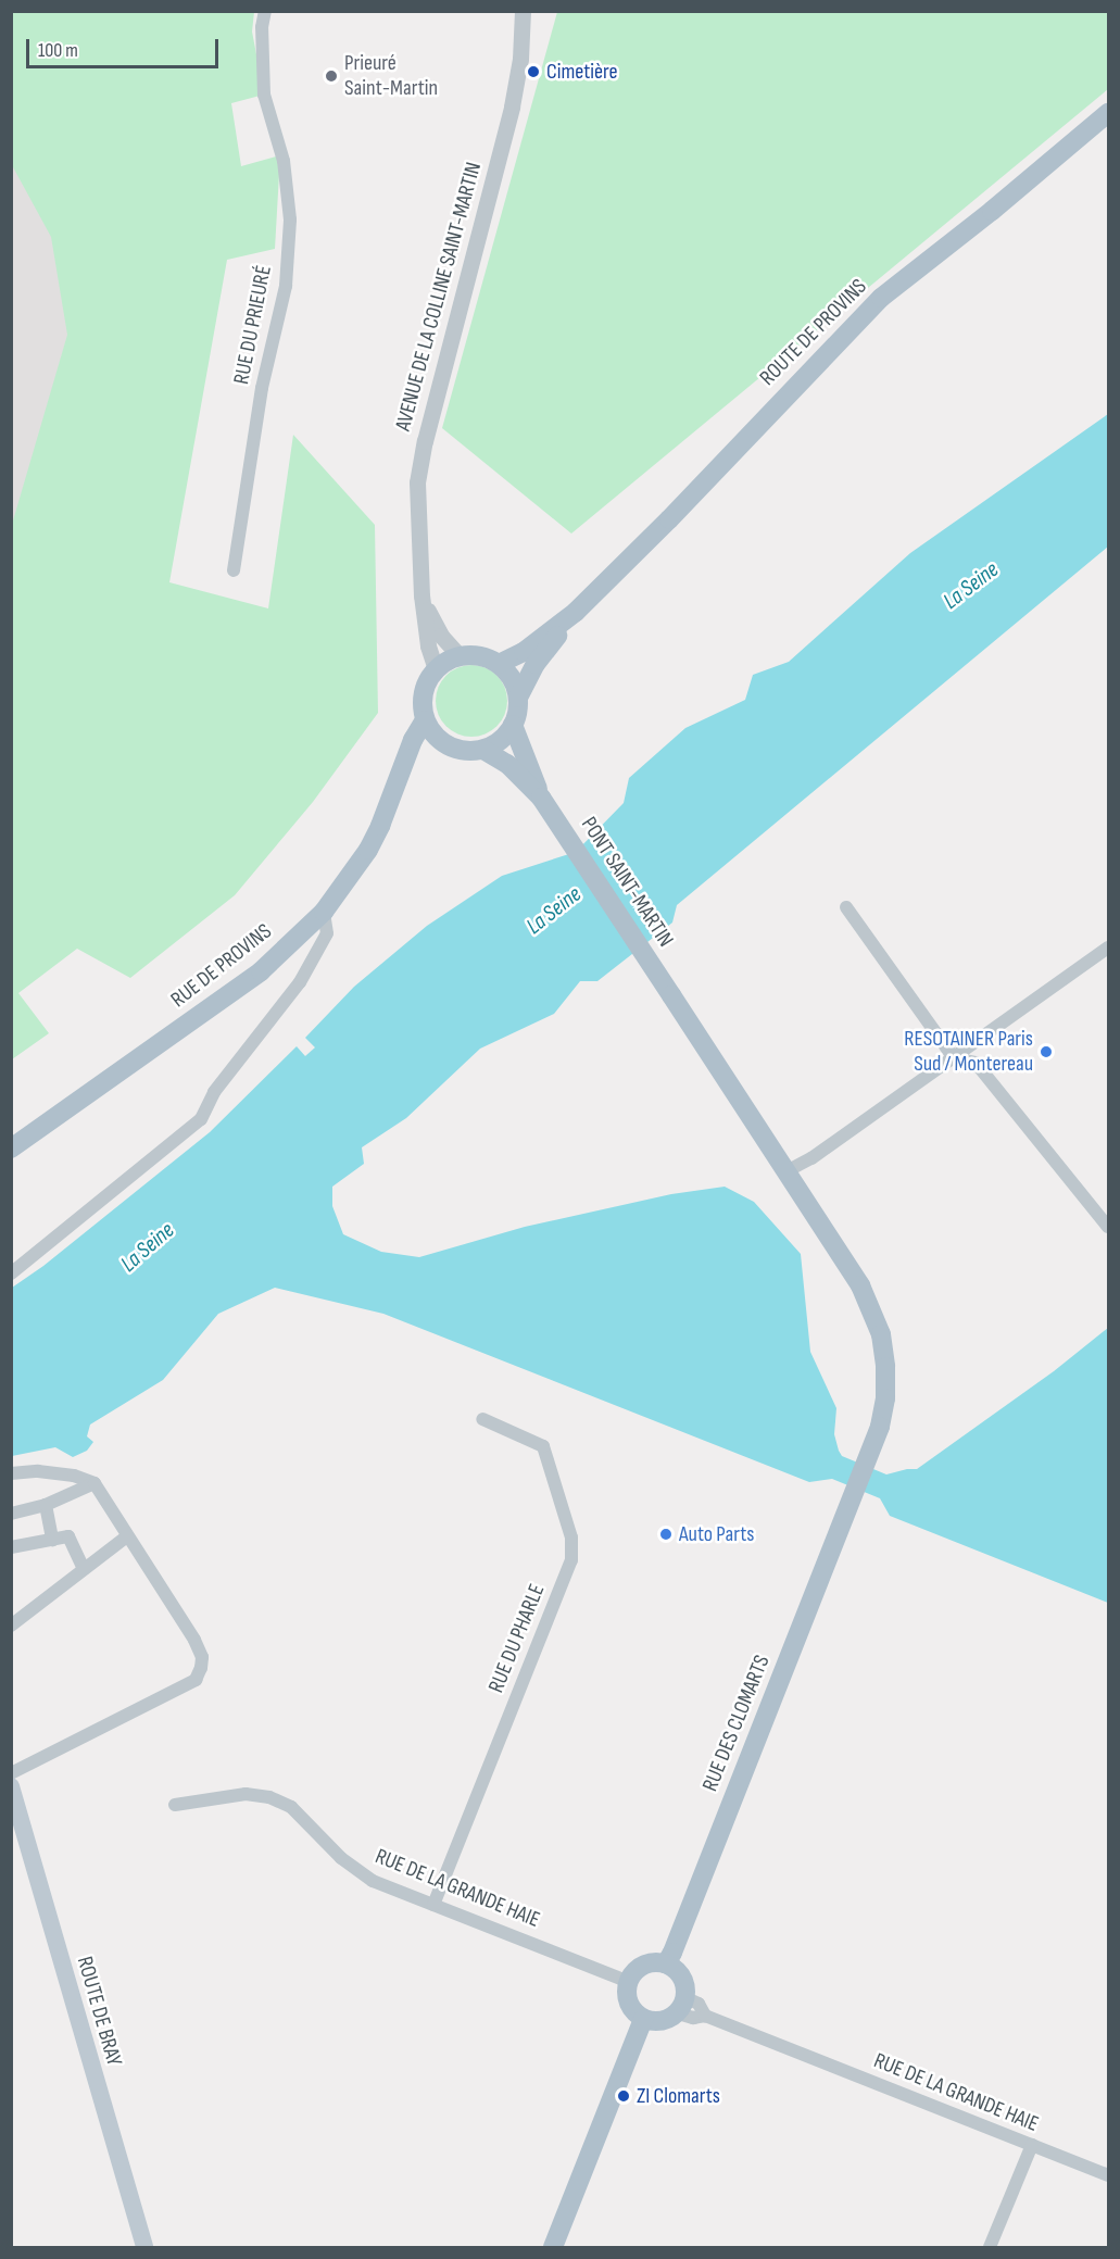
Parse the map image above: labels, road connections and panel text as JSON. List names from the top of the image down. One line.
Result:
{"streets":{"main road":["ROUTE DE PROVINS","PONT SAINT-MARTIN","RUE DE PROVINS","RUE DES CLOMARTS","ROUTE DE BRAY"],"street":["AVENUE DE LA COLLINE SAINT-MARTIN","RUE DU PRIEURÉ","RUE DU PHARLE","RUE DE LA GRANDE HAIE"]},"crossings":[["AVENUE DE LA COLLINE SAINT-MARTIN","RUE DE PROVINS"],["PONT SAINT-MARTIN","RUE DES CLOMARTS"],["RUE DU PHARLE","RUE DE LA GRANDE HAIE"],["RUE DES CLOMARTS","RUE DE LA GRANDE HAIE"]],"water":["La Seine"],"places":["Cimetière","Prieuré Saint-Martin","RESOTAINER Paris Sud / Montereau","Auto Parts","ZI Clomarts"],"scale_bar":"100 m"}
